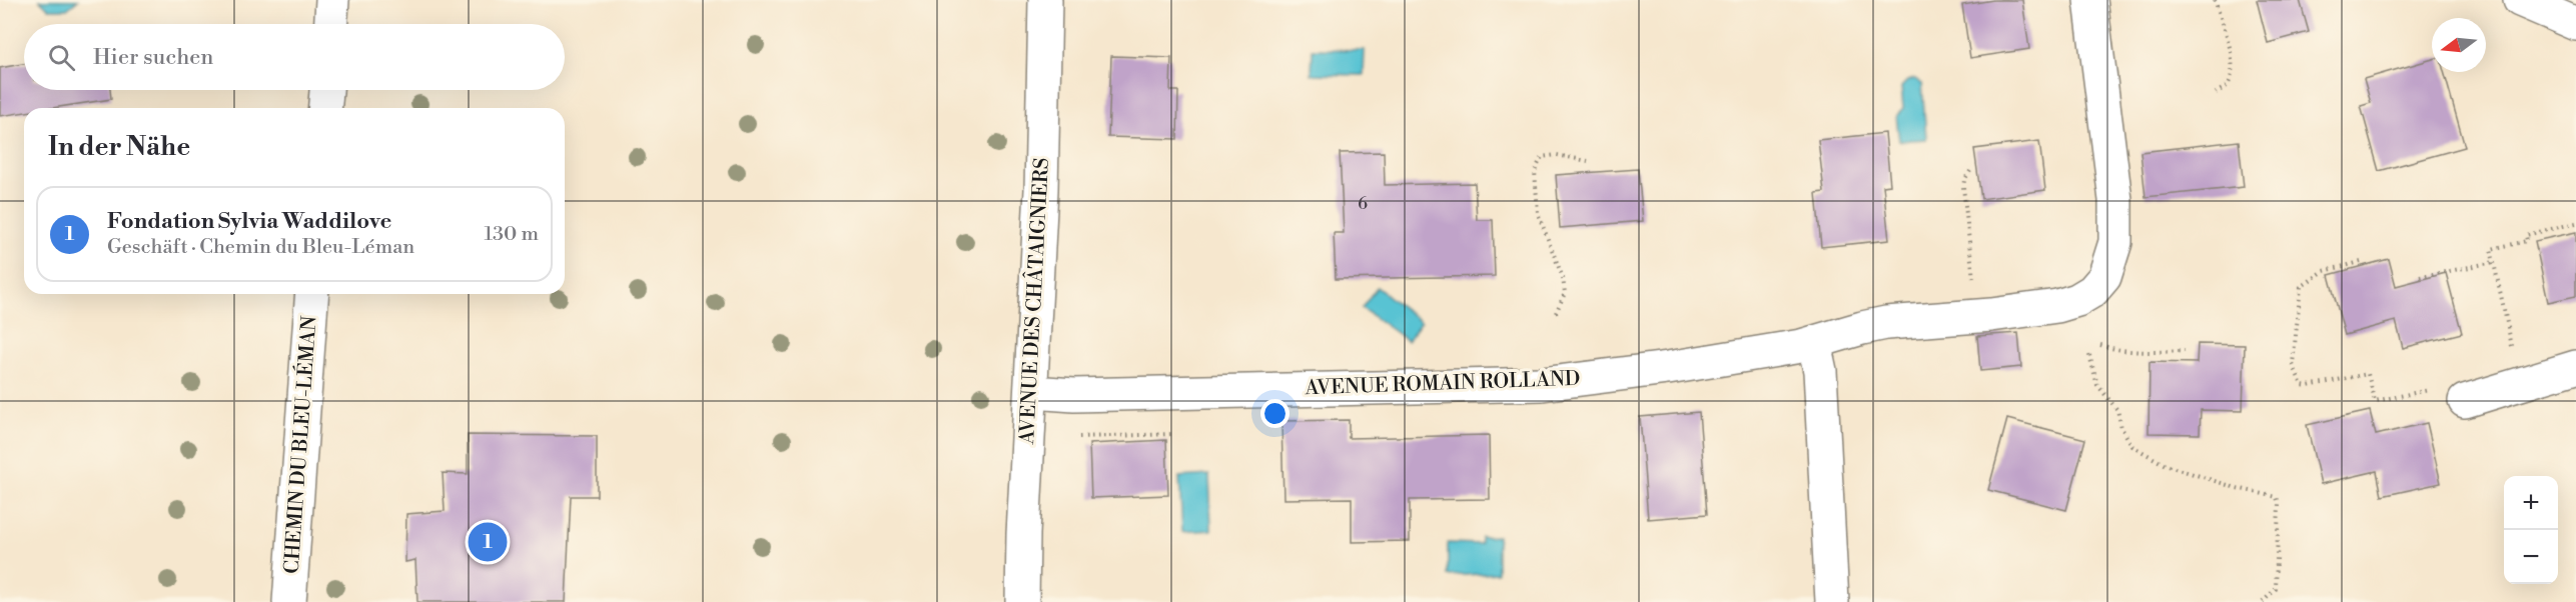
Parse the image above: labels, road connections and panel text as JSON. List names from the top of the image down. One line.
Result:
{"streets":{"street":["AVENUE DES CHÂTAIGNIERS","AVENUE ROMAIN ROLLAND","CHEMIN DU BLEU-LÉMAN"]},"crossings":[["AVENUE DES CHÂTAIGNIERS","AVENUE ROMAIN ROLLAND"]],"house_numbers":["6"],"north":"left","page":{"search":"Hier suchen","heading":"In der Nähe","list":[{"mark":"1","name":"Fondation Sylvia Waddilove","note":"Geschäft · Chemin du Bleu-Léman","value":"130 m"}],"map_buttons":["+","−"],"pins":"1"}}
